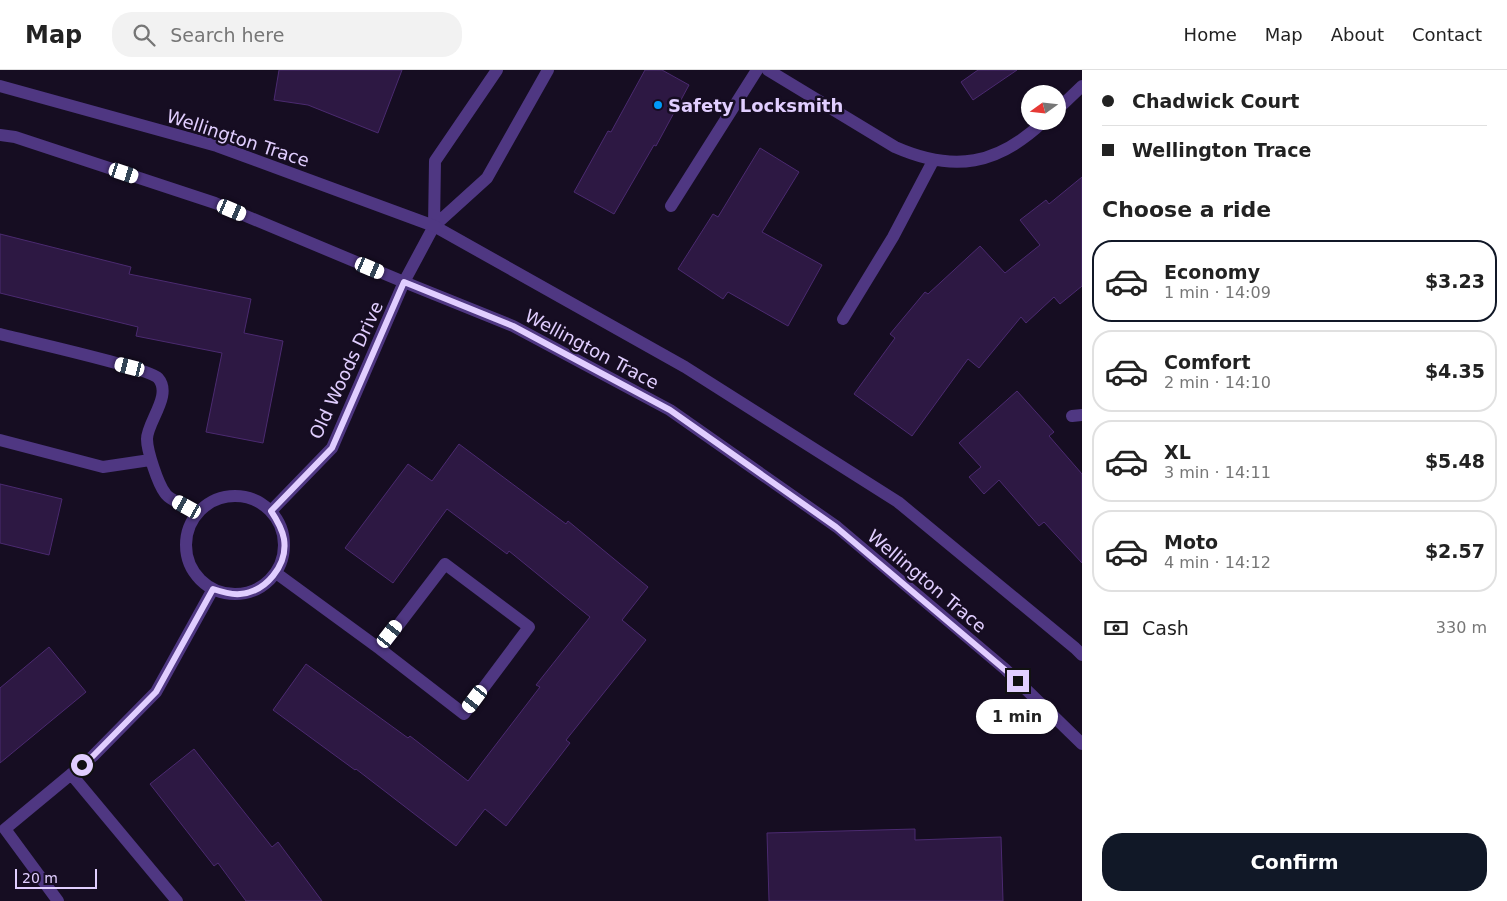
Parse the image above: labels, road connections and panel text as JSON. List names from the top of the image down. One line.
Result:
{"streets":{"street":["Wellington Trace","Old Woods Drive"]},"crossings":[["Wellington Trace","Old Woods Drive"]],"places":["Safety Locksmith"],"scale_bar":"20 m","north":"left","page":{"header":"Map","search":"Search here","nav":["Home","Map","About","Contact"],"banner":["Chadwick Court","Wellington Trace"],"heading":"Choose a ride","list":[{"name":"Economy","note":"1 min · 14:09","value":"$3.23"},{"name":"Comfort","note":"2 min · 14:10","value":"$4.35"},{"name":"XL","note":"3 min · 14:11","value":"$5.48"},{"name":"Moto","note":"4 min · 14:12","value":"$2.57"}],"pay":["Cash","330 m"],"bubble":"1 min","buttons":"Confirm","scale":"20 m"}}
